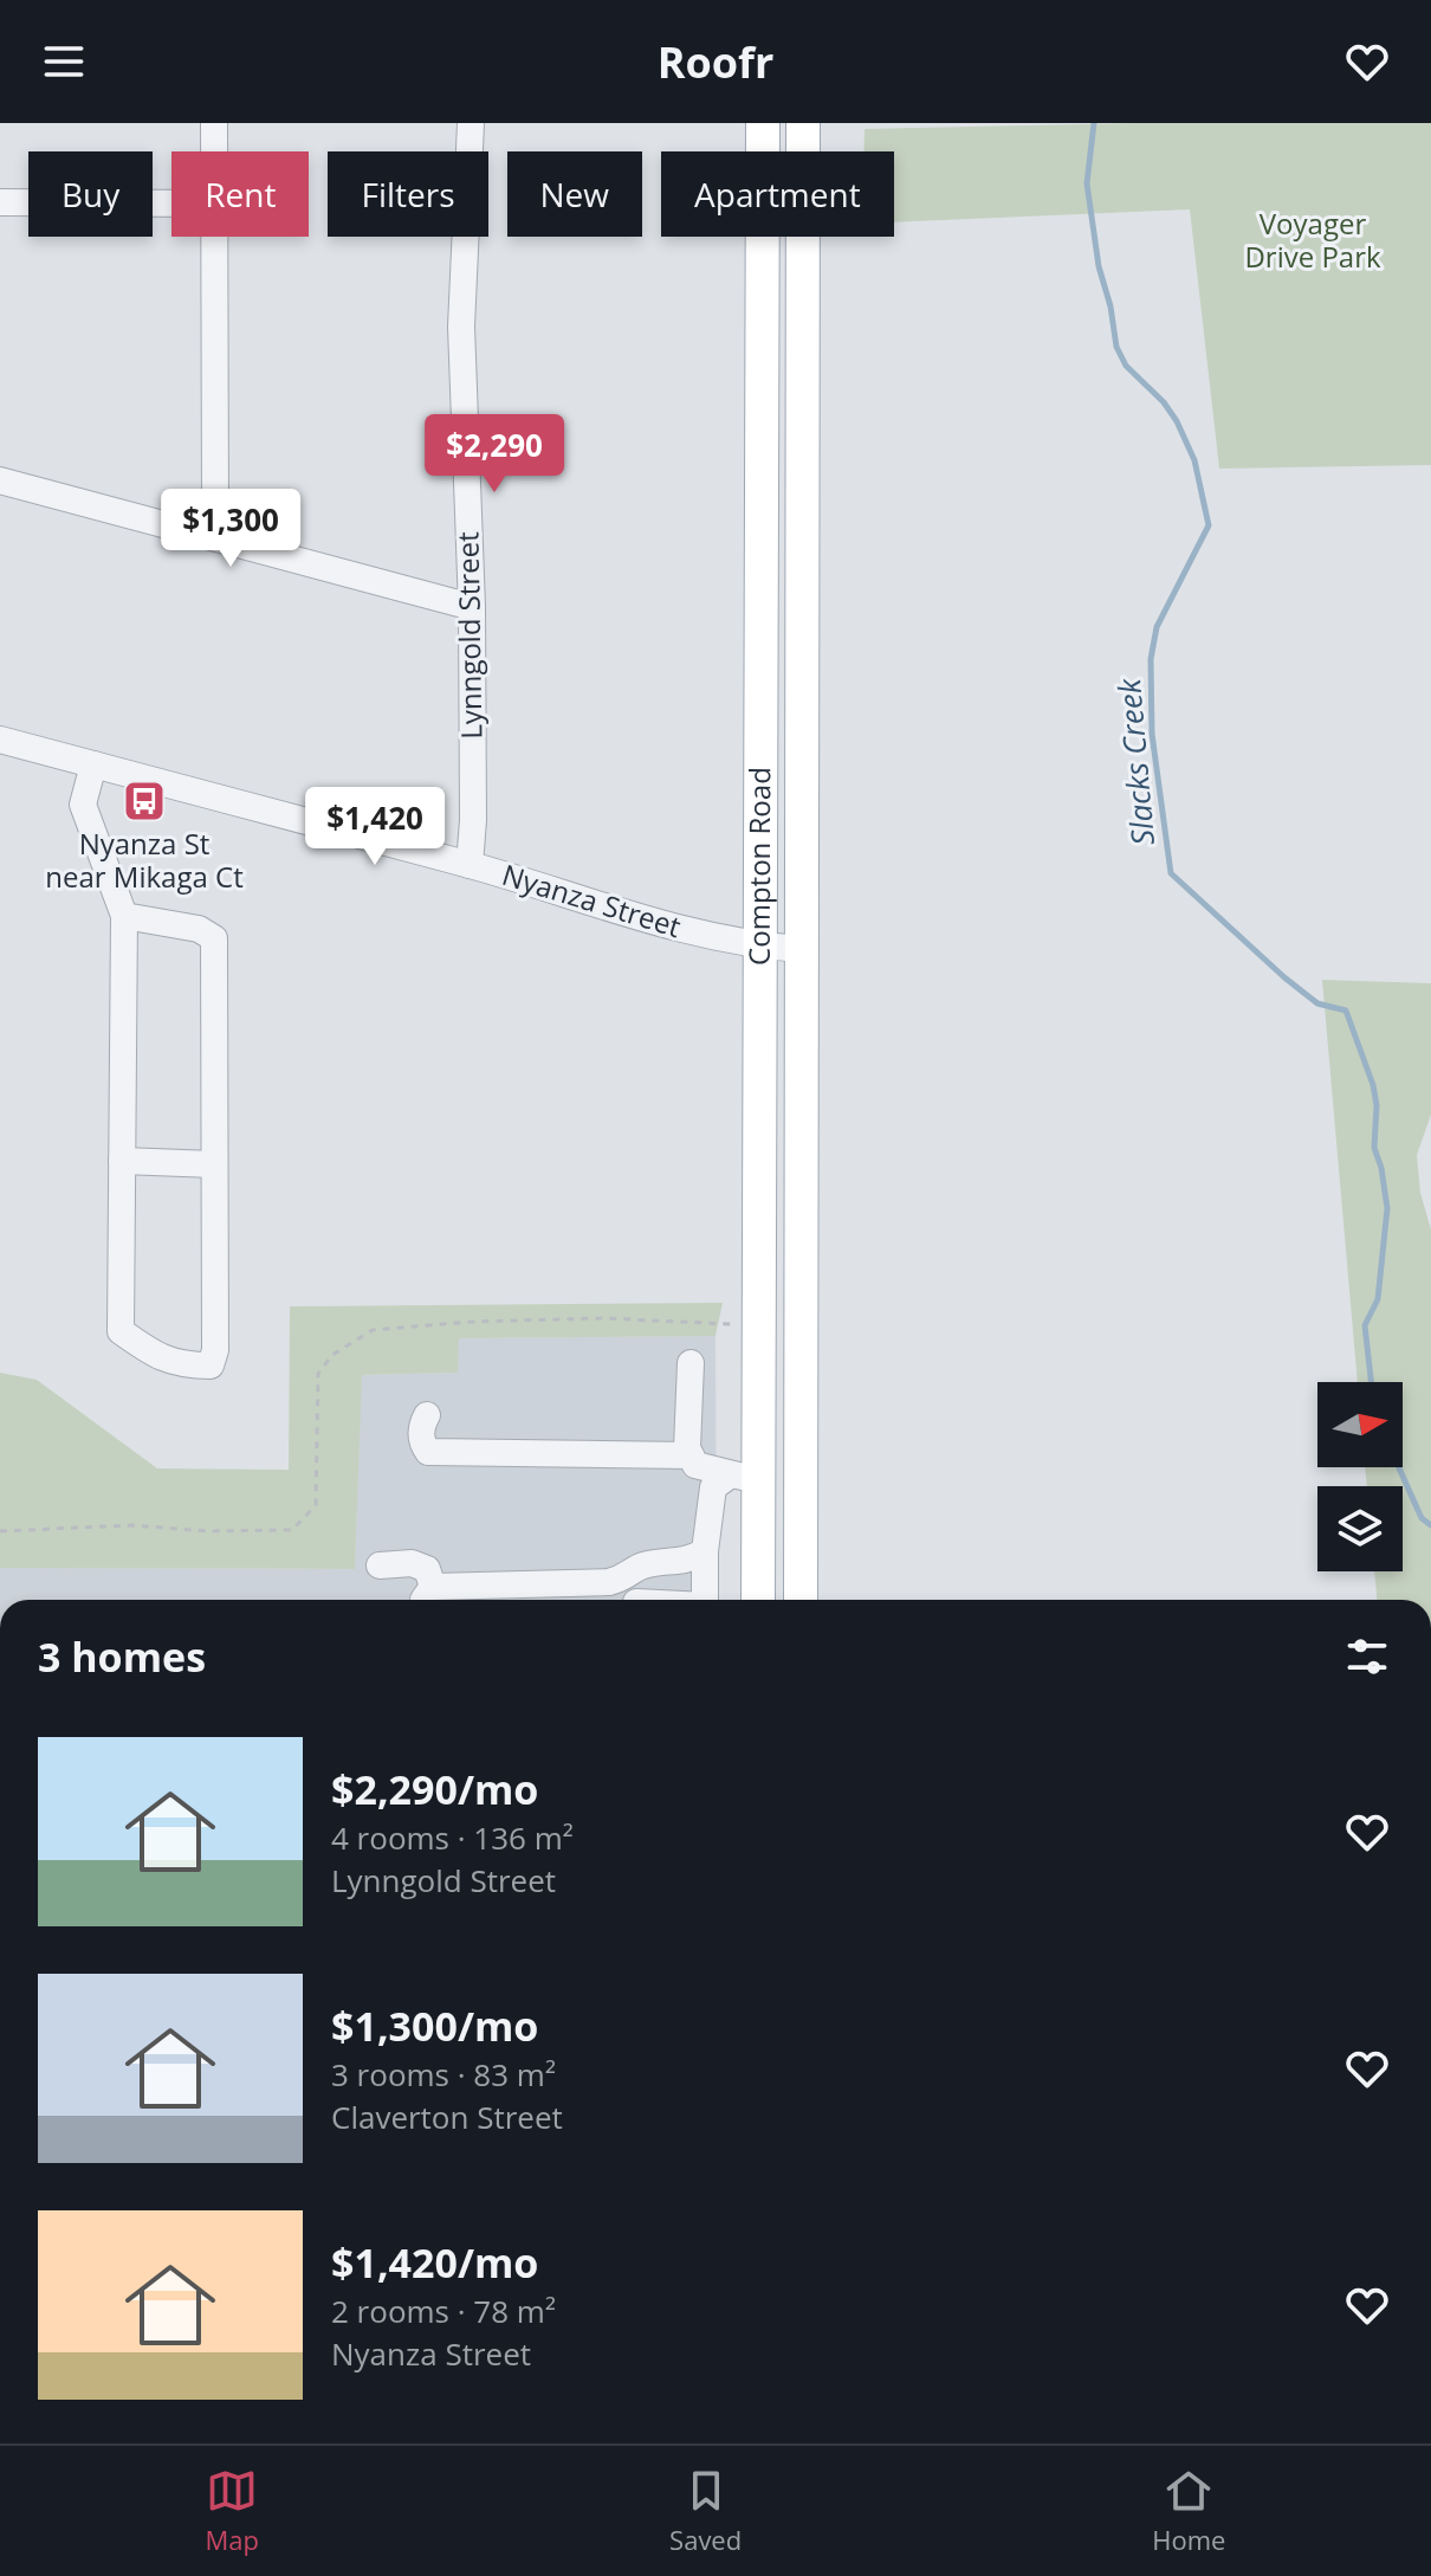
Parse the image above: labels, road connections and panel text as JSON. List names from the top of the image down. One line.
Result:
{"streets":{"main road":["Compton Road"],"street":["Lynngold Street","Nyanza Street"]},"crossings":[["Lynngold Street","Nyanza Street"],["Compton Road","Nyanza Street"]],"water":["Slacks Creek"],"parks":["Voyager Drive Park"],"places":{"bus stop":["Nyanza St near Mikaga Ct"]},"north":"right","page":{"header":"Roofr","chip":["Buy","Rent","Filters","New","Apartment"],"price":["$2,290","$1,300","$1,420"],"heading":"3 homes","list":[{"name":"$2,290/mo","note":"4 rooms · 136 m² · Lynngold Street"},{"name":"$1,300/mo","note":"3 rooms · 83 m² · Claverton Street"},{"name":"$1,420/mo","note":"2 rooms · 78 m² · Nyanza Street"}],"tabs":["Map","Saved","Home"]}}
